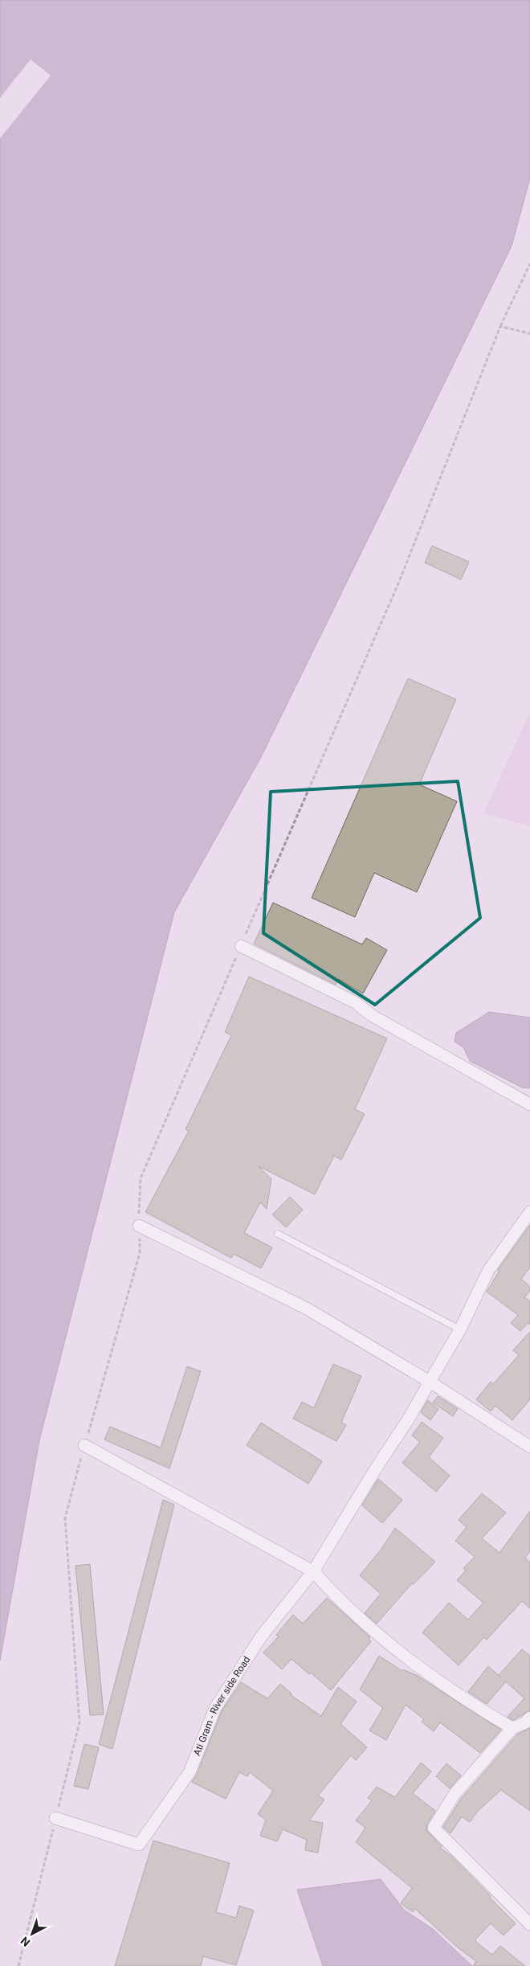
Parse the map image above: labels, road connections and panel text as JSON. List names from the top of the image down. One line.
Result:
{"streets":{"street":["Ati Gram - River side Road"]},"north":"bottom left"}
